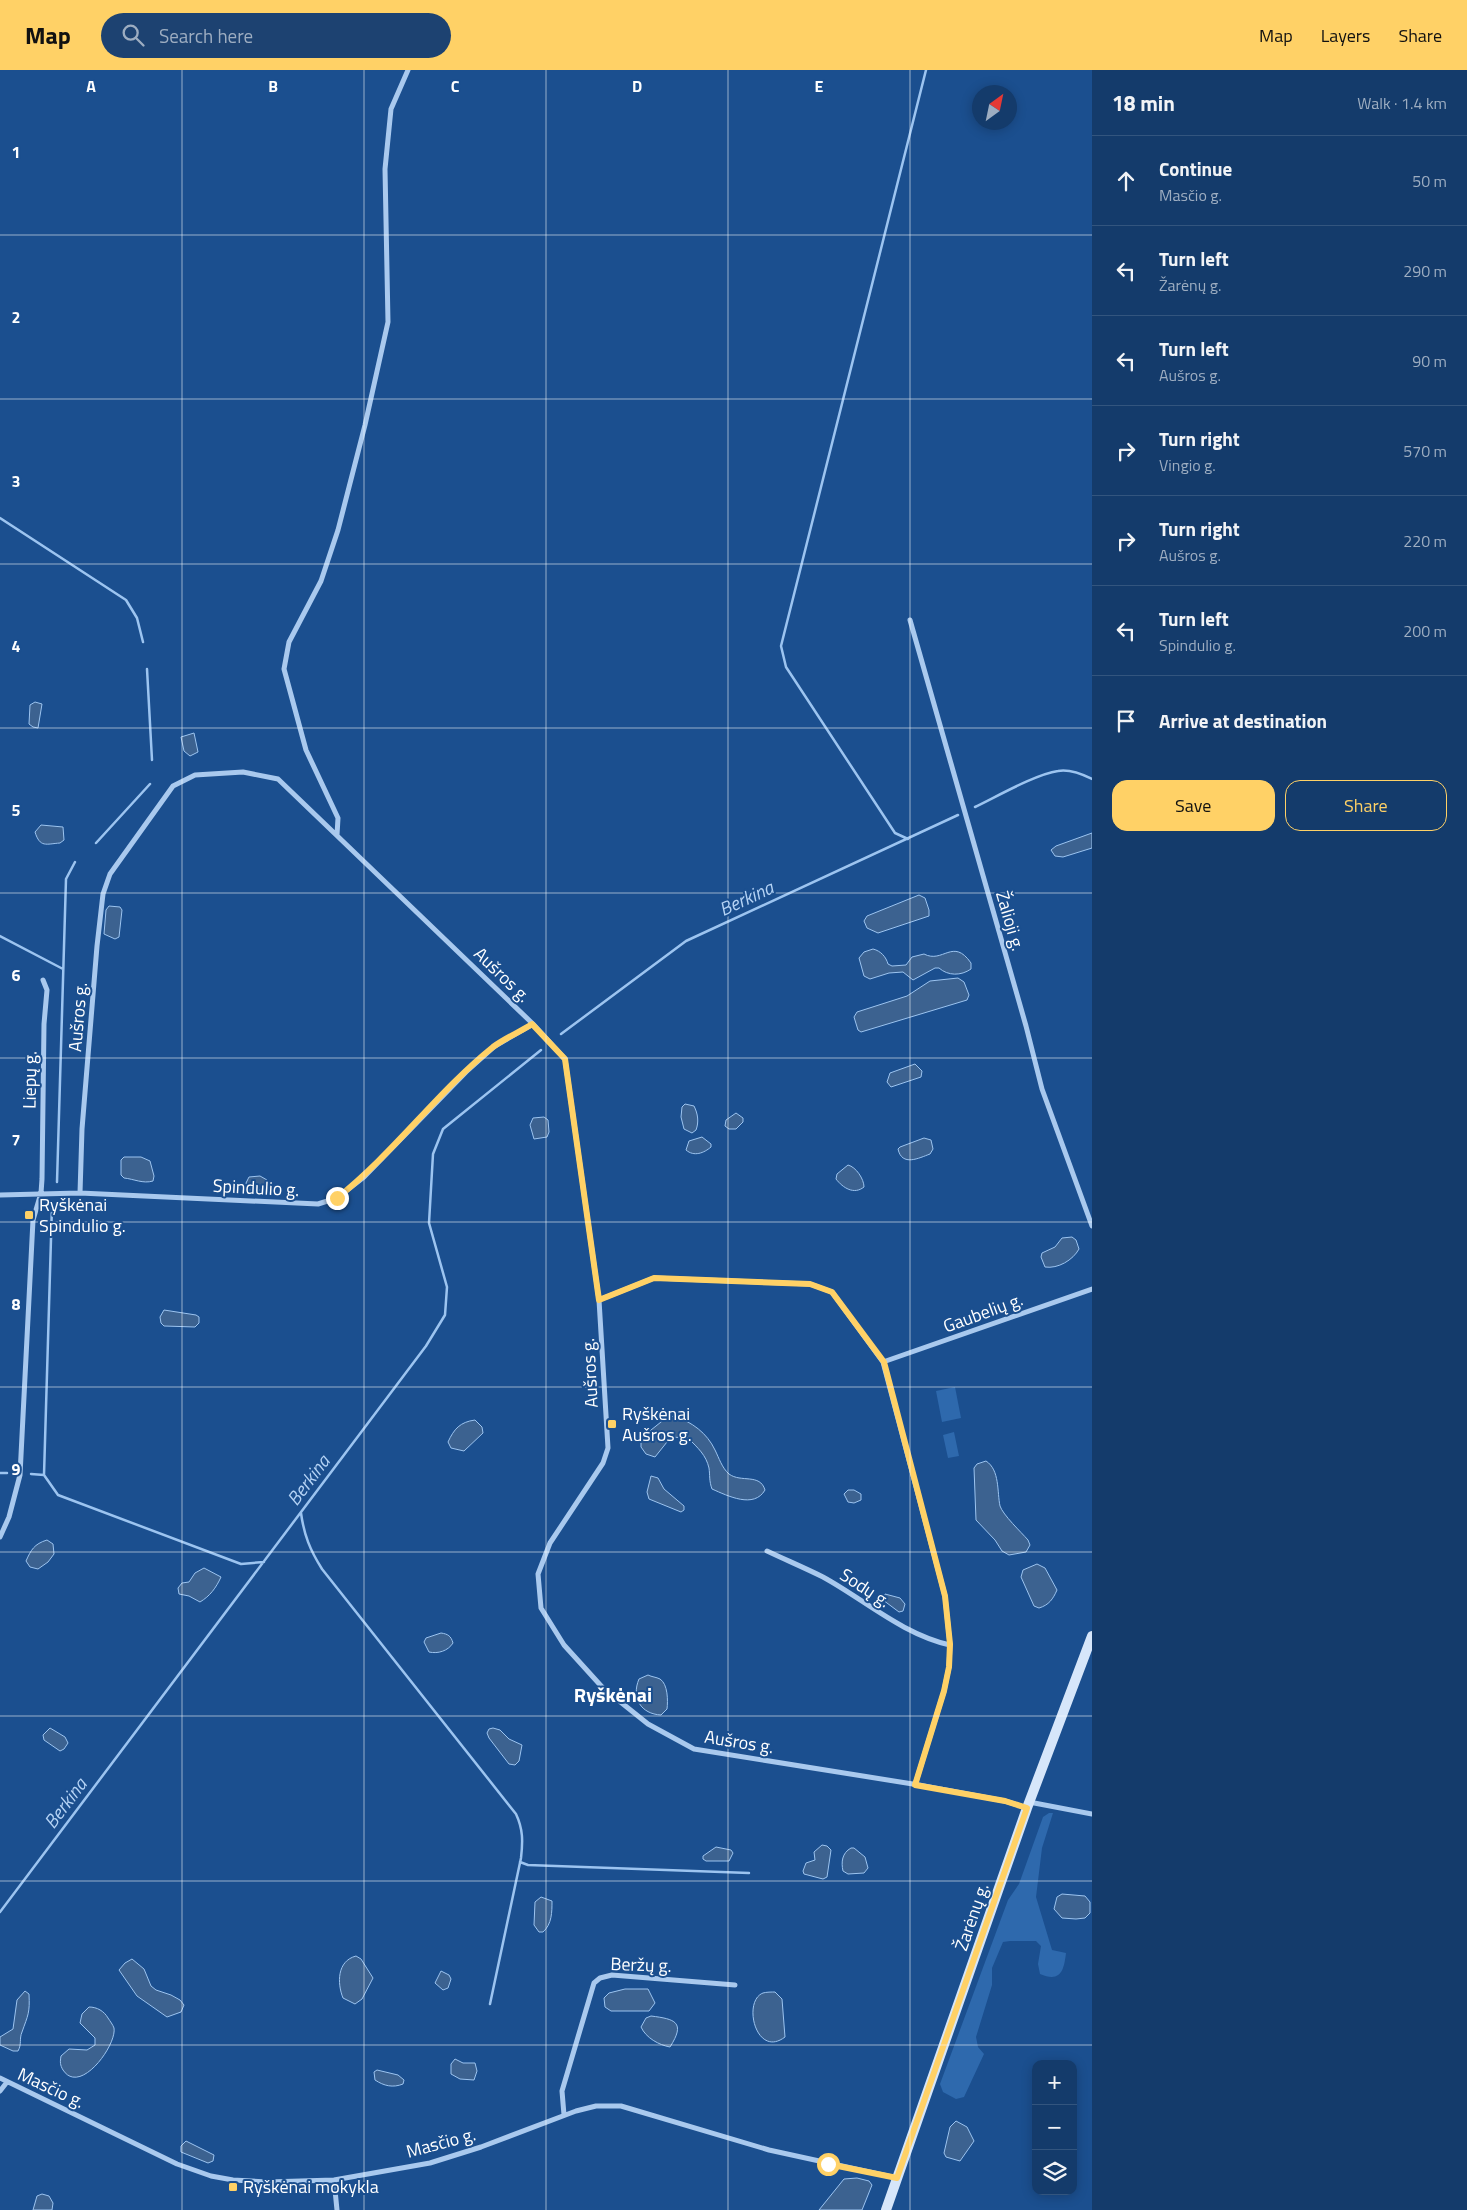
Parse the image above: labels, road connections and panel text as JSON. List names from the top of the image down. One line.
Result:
{"streets":{"main road":["Žarėnų g."],"street":["Žalioji g.","Aušros g.","Liepų g.","Spindulio g.","Gaubelių g.","Sodų g.","Beržų g.","Masčio g."]},"crossings":[["Aušros g.","Spindulio g."],["Aušros g.","Žarėnų g."],["Liepų g.","Spindulio g."],["Žarėnų g.","Masčio g."],["Beržų g.","Masčio g."]],"districts":["Ryškėnai"],"water":["Berkina"],"places":{"transit":["Ryškėnai Spindulio g.","Ryškėnai Aušros g.","Ryškėnai mokykla"]},"north":"top right","page":{"header":"Map","search":"Search here","nav":["Map","Layers","Share"],"heading":["18 min","Walk · 1.4 km"],"list":[["Continue","Masčio g.","50 m"],["Turn left","Žarėnų g.","290 m"],["Turn left","Aušros g.","90 m"],["Turn right","Vingio g.","570 m"],["Turn right","Aušros g.","220 m"],["Turn left","Spindulio g.","200 m"],"Arrive at destination"],"buttons":["Save","Share"],"map_buttons":["+","−"]},"grid":{"columns":["A","B","C","D","E"],"rows":["1","2","3","4","5","6","7","8","9"]}}
